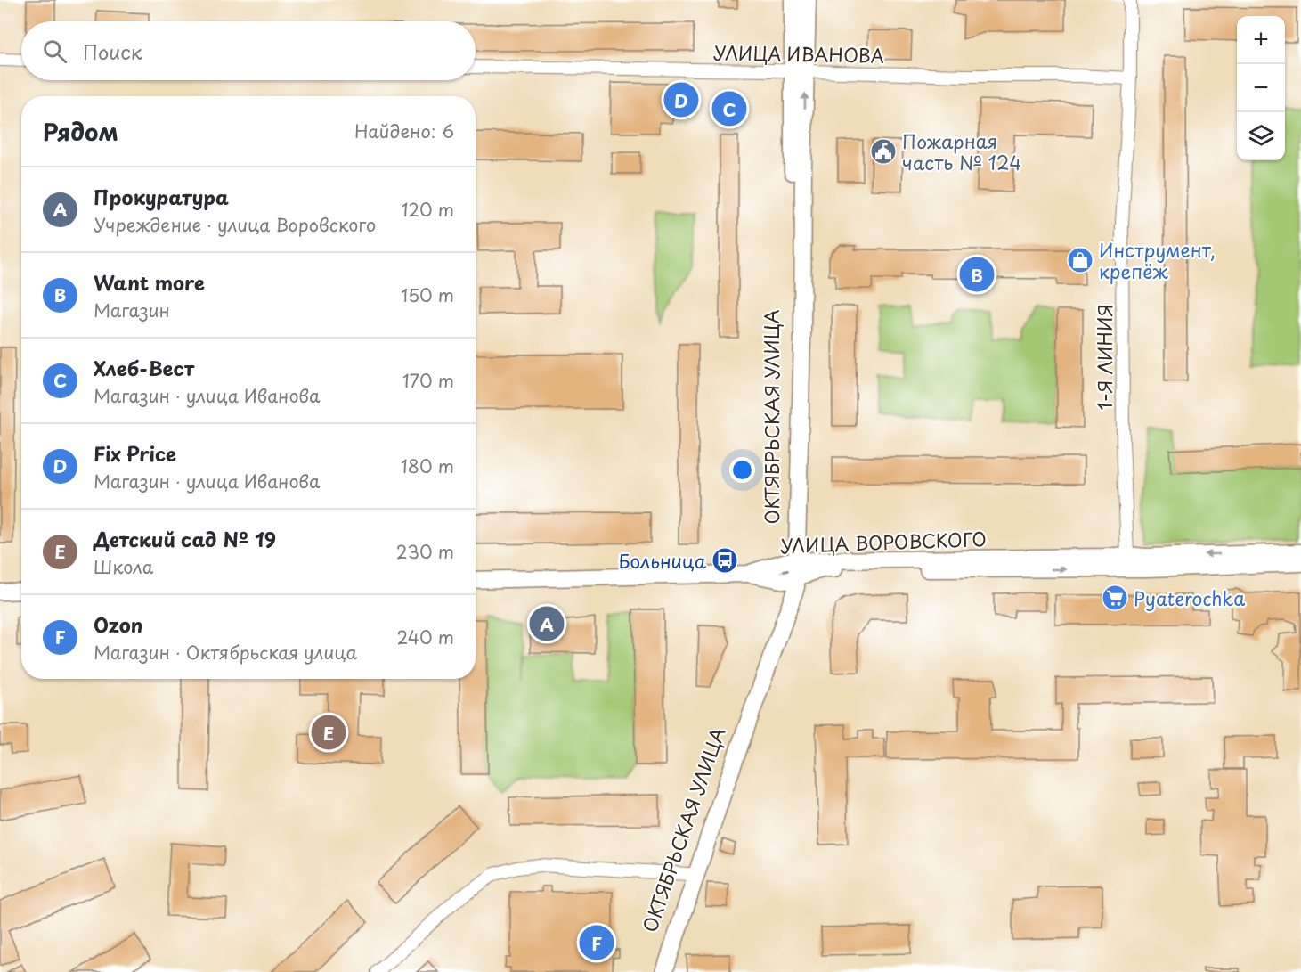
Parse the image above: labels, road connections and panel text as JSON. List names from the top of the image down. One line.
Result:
{"streets":{"street":["УЛИЦА ИВАНОВА","1-Я ЛИНИЯ","ОКТЯБРЬСКАЯ УЛИЦА","УЛИЦА ВОРОВСКОГО"]},"crossings":[["УЛИЦА ИВАНОВА","1-Я ЛИНИЯ"],["УЛИЦА ИВАНОВА","ОКТЯБРЬСКАЯ УЛИЦА"],["1-Я ЛИНИЯ","УЛИЦА ВОРОВСКОГО"],["ОКТЯБРЬСКАЯ УЛИЦА","УЛИЦА ВОРОВСКОГО"]],"places":{"public building":["Пожарная часть № 124"],"shop":["Инструмент, крепёж"],"bus stop":["Больница"],"supermarket":["Pyaterochka"]},"page":{"map_buttons":["+","−"],"search":"Поиск","pins":["D","C","B","A","E","F"],"heading":["Рядом","Найдено: 6"],"list":[{"mark":"A","name":"Прокуратура","note":"Учреждение · улица Воровского","value":"120 m"},{"mark":"B","name":"Want more","note":"Магазин","value":"150 m"},{"mark":"C","name":"Хлеб-Вест","note":"Магазин · улица Иванова","value":"170 m"},{"mark":"D","name":"Fix Price","note":"Магазин · улица Иванова","value":"180 m"},{"mark":"E","name":"Детский сад № 19","note":"Школа","value":"230 m"},{"mark":"F","name":"Ozon","note":"Магазин · Октябрьская улица","value":"240 m"}]}}
